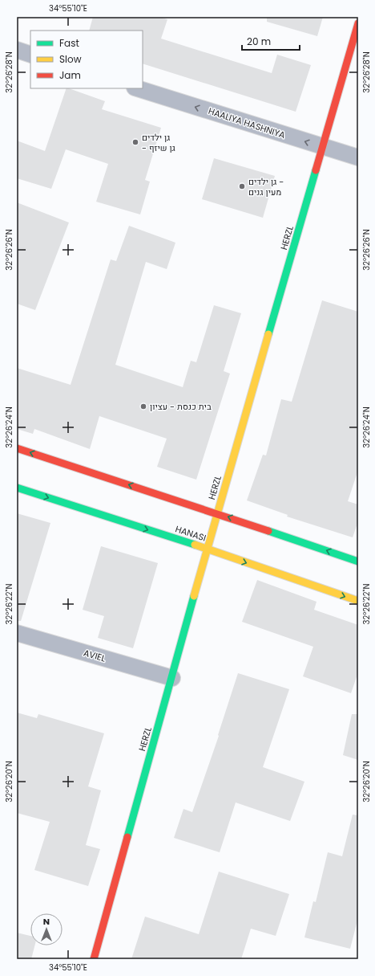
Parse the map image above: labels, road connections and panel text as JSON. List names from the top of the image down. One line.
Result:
{"streets":{"street":["HAALIYA HASHNIYA","HERZL","HANASI","AVIEL"]},"crossings":[["HAALIYA HASHNIYA","HERZL"],["HERZL","HANASI"],["HERZL","AVIEL"]],"one_way":["HAALIYA HASHNIYA"],"places":["גן ילדים - גן שיזף","גן ילדים - מעין גנים","בית כנסת - עציון"],"legend":["Fast","Slow","Jam"],"scale_bar":"20 m","north":"top","coordinates":["34°55'10\"E","32°26'28\"N","32°26'26\"N","32°26'24\"N","32°26'22\"N","32°26'20\"N"]}
